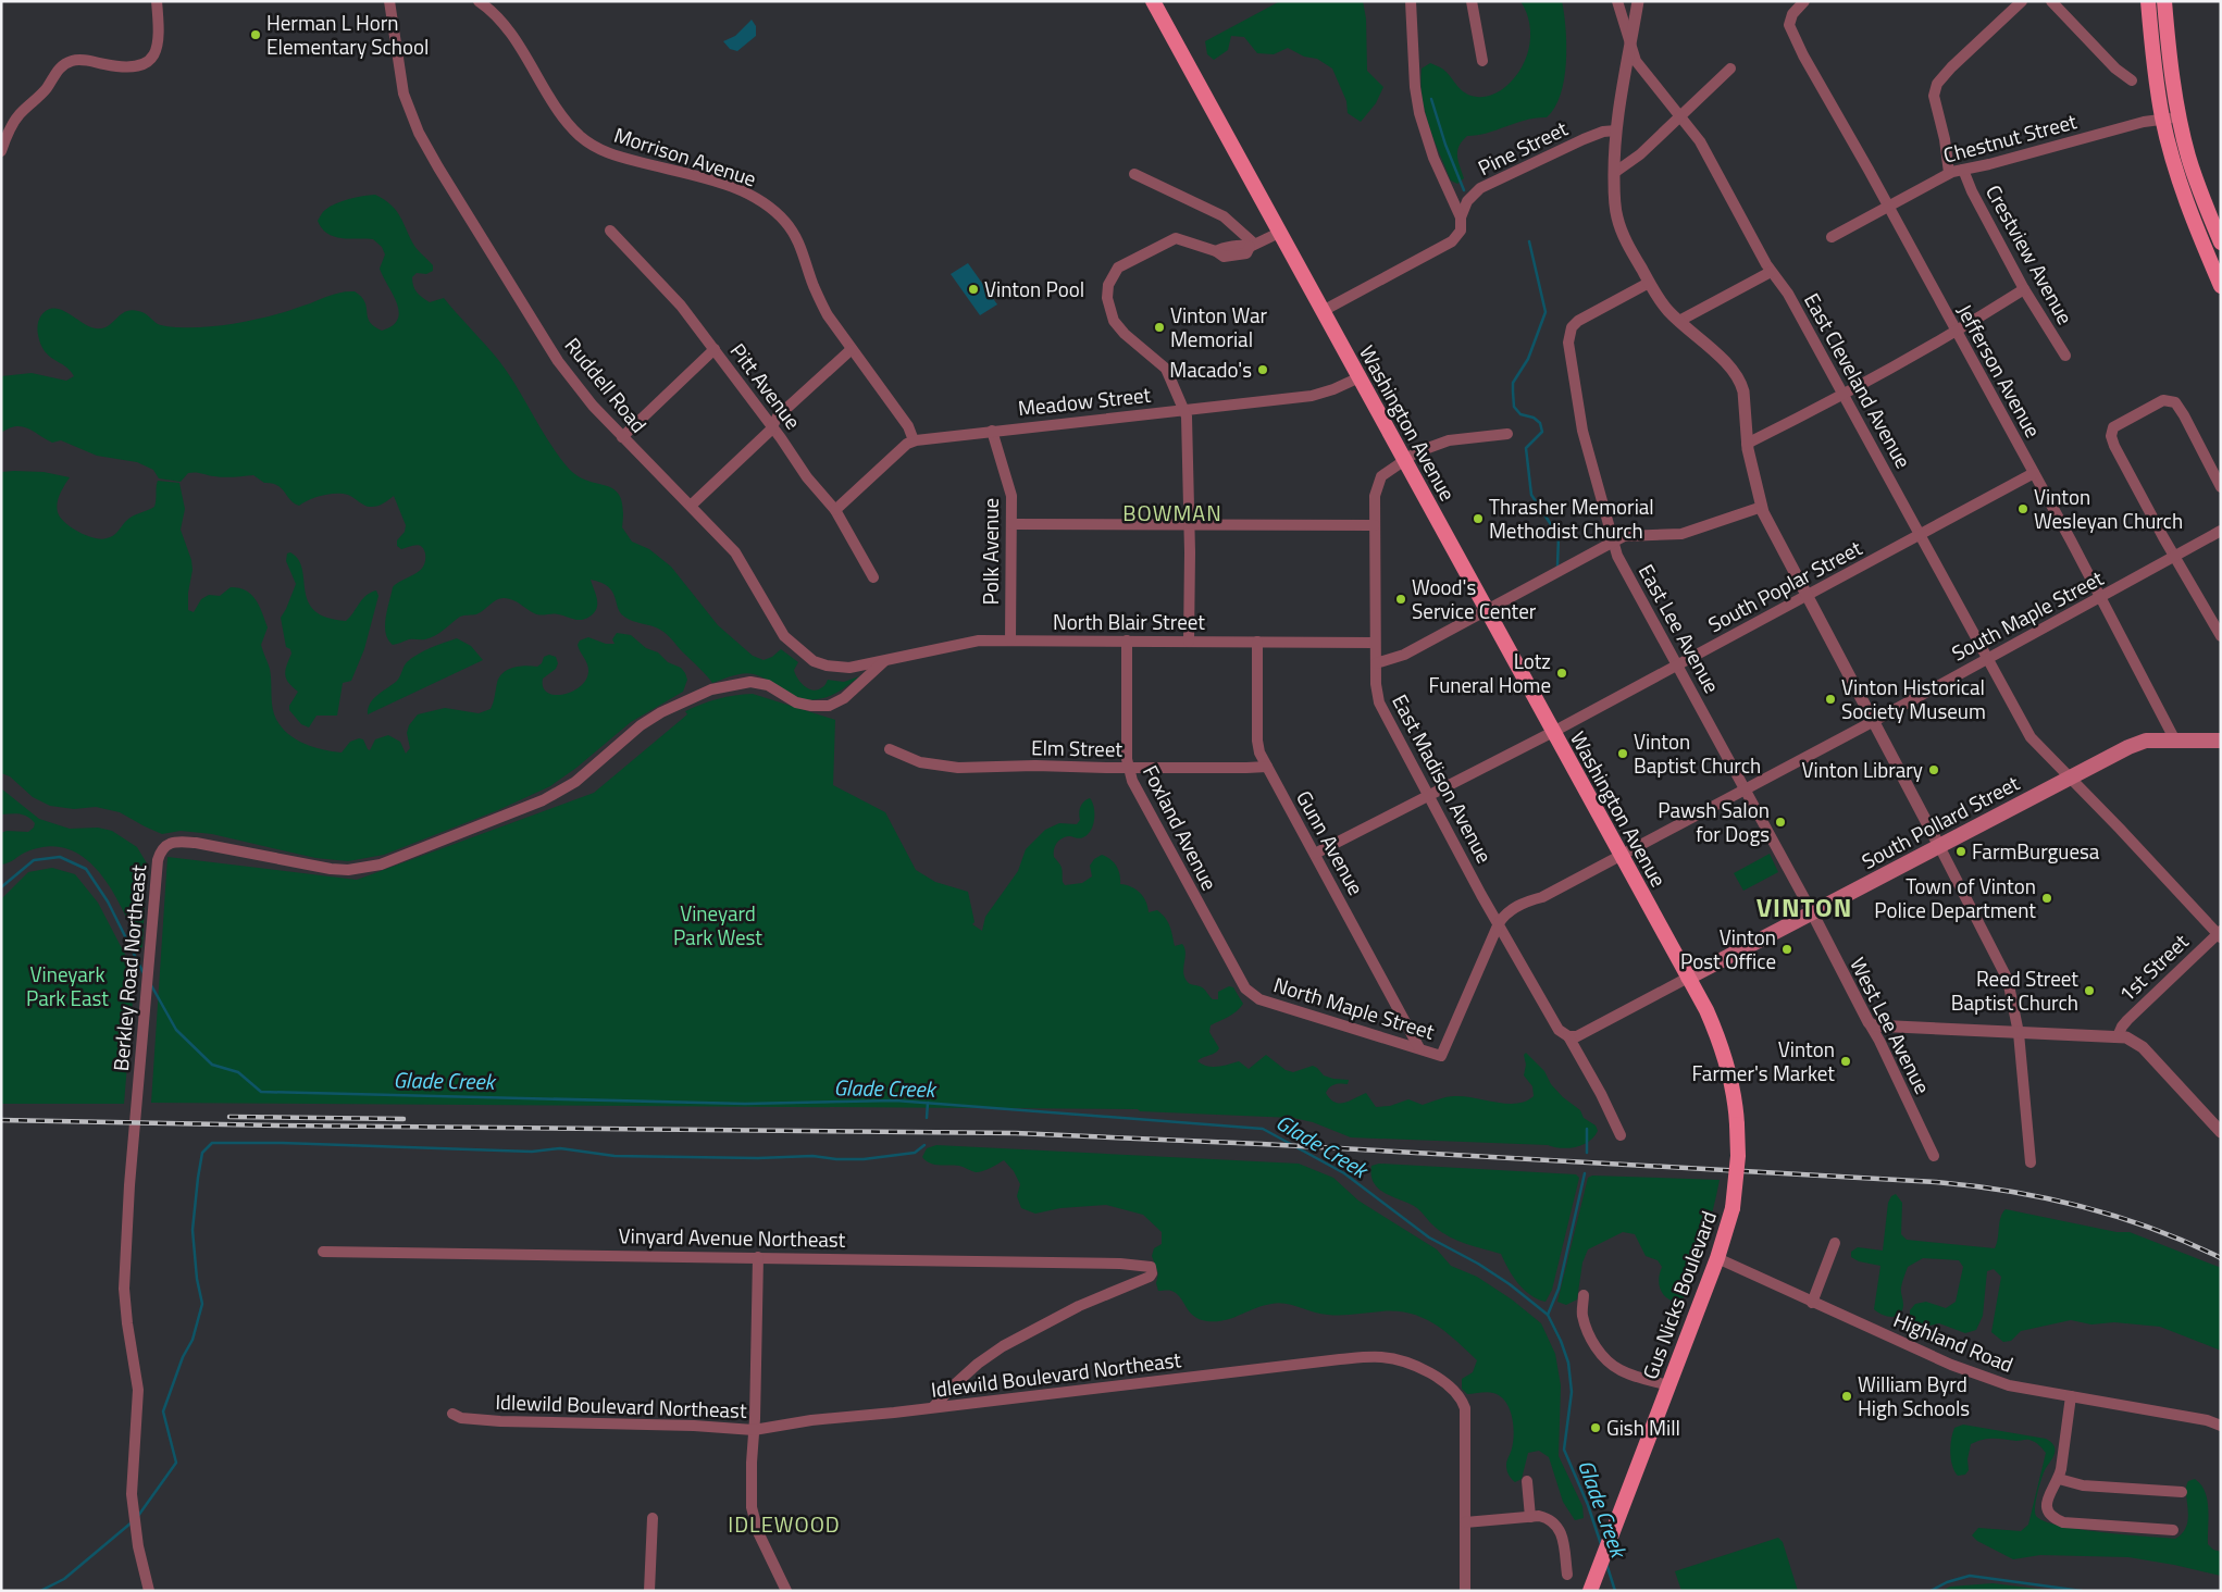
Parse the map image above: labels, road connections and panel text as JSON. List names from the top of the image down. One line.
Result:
{"streets":{"main road":["Washington Avenue","South Pollard Street","Gus Nicks Boulevard"],"street":["Chestnut Street","Pine Street","Morrison Avenue","Crestview Avenue","Jefferson Avenue","East Cleveland Avenue","Ruddell Road","Pitt Avenue","Meadow Street","Polk Avenue","South Poplar Street","South Maple Street","North Blair Street","East Lee Avenue","Elm Street","East Madison Avenue","Foxland Avenue","Gunn Avenue","Berkley Road Northeast","1st Street","North Maple Street","West Lee Avenue","Vinyard Avenue Northeast","Highland Road","Idlewild Boulevard Northeast"]},"crossings":[["Chestnut Street","Crestview Avenue"],["Chestnut Street","Jefferson Avenue"],["Pine Street","Washington Avenue"],["Morrison Avenue","Meadow Street"],["Jefferson Avenue","South Poplar Street"],["Jefferson Avenue","South Maple Street"],["Jefferson Avenue","South Pollard Street"],["East Cleveland Avenue","South Poplar Street"],["East Cleveland Avenue","South Maple Street"],["East Cleveland Avenue","South Pollard Street"],["East Cleveland Avenue","1st Street"],["Ruddell Road","North Blair Street"],["Ruddell Road","Berkley Road Northeast"],["Meadow Street","Washington Avenue"],["Meadow Street","Polk Avenue"],["Washington Avenue","South Poplar Street"],["Washington Avenue","South Maple Street"],["Washington Avenue","East Madison Avenue"],["Washington Avenue","South Pollard Street"],["Washington Avenue","Gus Nicks Boulevard"],["Polk Avenue","North Blair Street"],["South Poplar Street","East Lee Avenue"],["South Poplar Street","East Madison Avenue"],["South Poplar Street","Gunn Avenue"],["South Maple Street","East Lee Avenue"],["South Maple Street","East Madison Avenue"],["South Maple Street","North Maple Street"],["North Blair Street","East Madison Avenue"],["North Blair Street","Foxland Avenue"],["North Blair Street","Gunn Avenue"],["North Blair Street","Berkley Road Northeast"],["East Lee Avenue","South Pollard Street"],["East Lee Avenue","West Lee Avenue"],["Elm Street","Foxland Avenue"],["Elm Street","Gunn Avenue"],["East Madison Avenue","North Maple Street"],["South Pollard Street","West Lee Avenue"],["South Pollard Street","Gus Nicks Boulevard"],["Foxland Avenue","North Maple Street"],["Gunn Avenue","North Maple Street"],["Vinyard Avenue Northeast","Idlewild Boulevard Northeast"],["Gus Nicks Boulevard","Highland Road"]],"districts":["BOWMAN","VINTON","IDLEWOOD"],"water":["Glade Creek"],"parks":["Vineyard Park West","Vineyark Park East"],"places":["Herman L Horn Elementary School","Vinton Pool","Vinton War Memorial","Macado's","Vinton Wesleyan Church","Thrasher Memorial Methodist Church","Wood's Service Center","Lotz Funeral Home","Vinton Historical Society Museum","Vinton Baptist Church","Vinton Library","Pawsh Salon for Dogs","FarmBurguesa","Town of Vinton Police Department","Vinton Post Office","Reed Street Baptist Church","Vinton Farmer's Market","William Byrd High Schools","Gish Mill"]}
